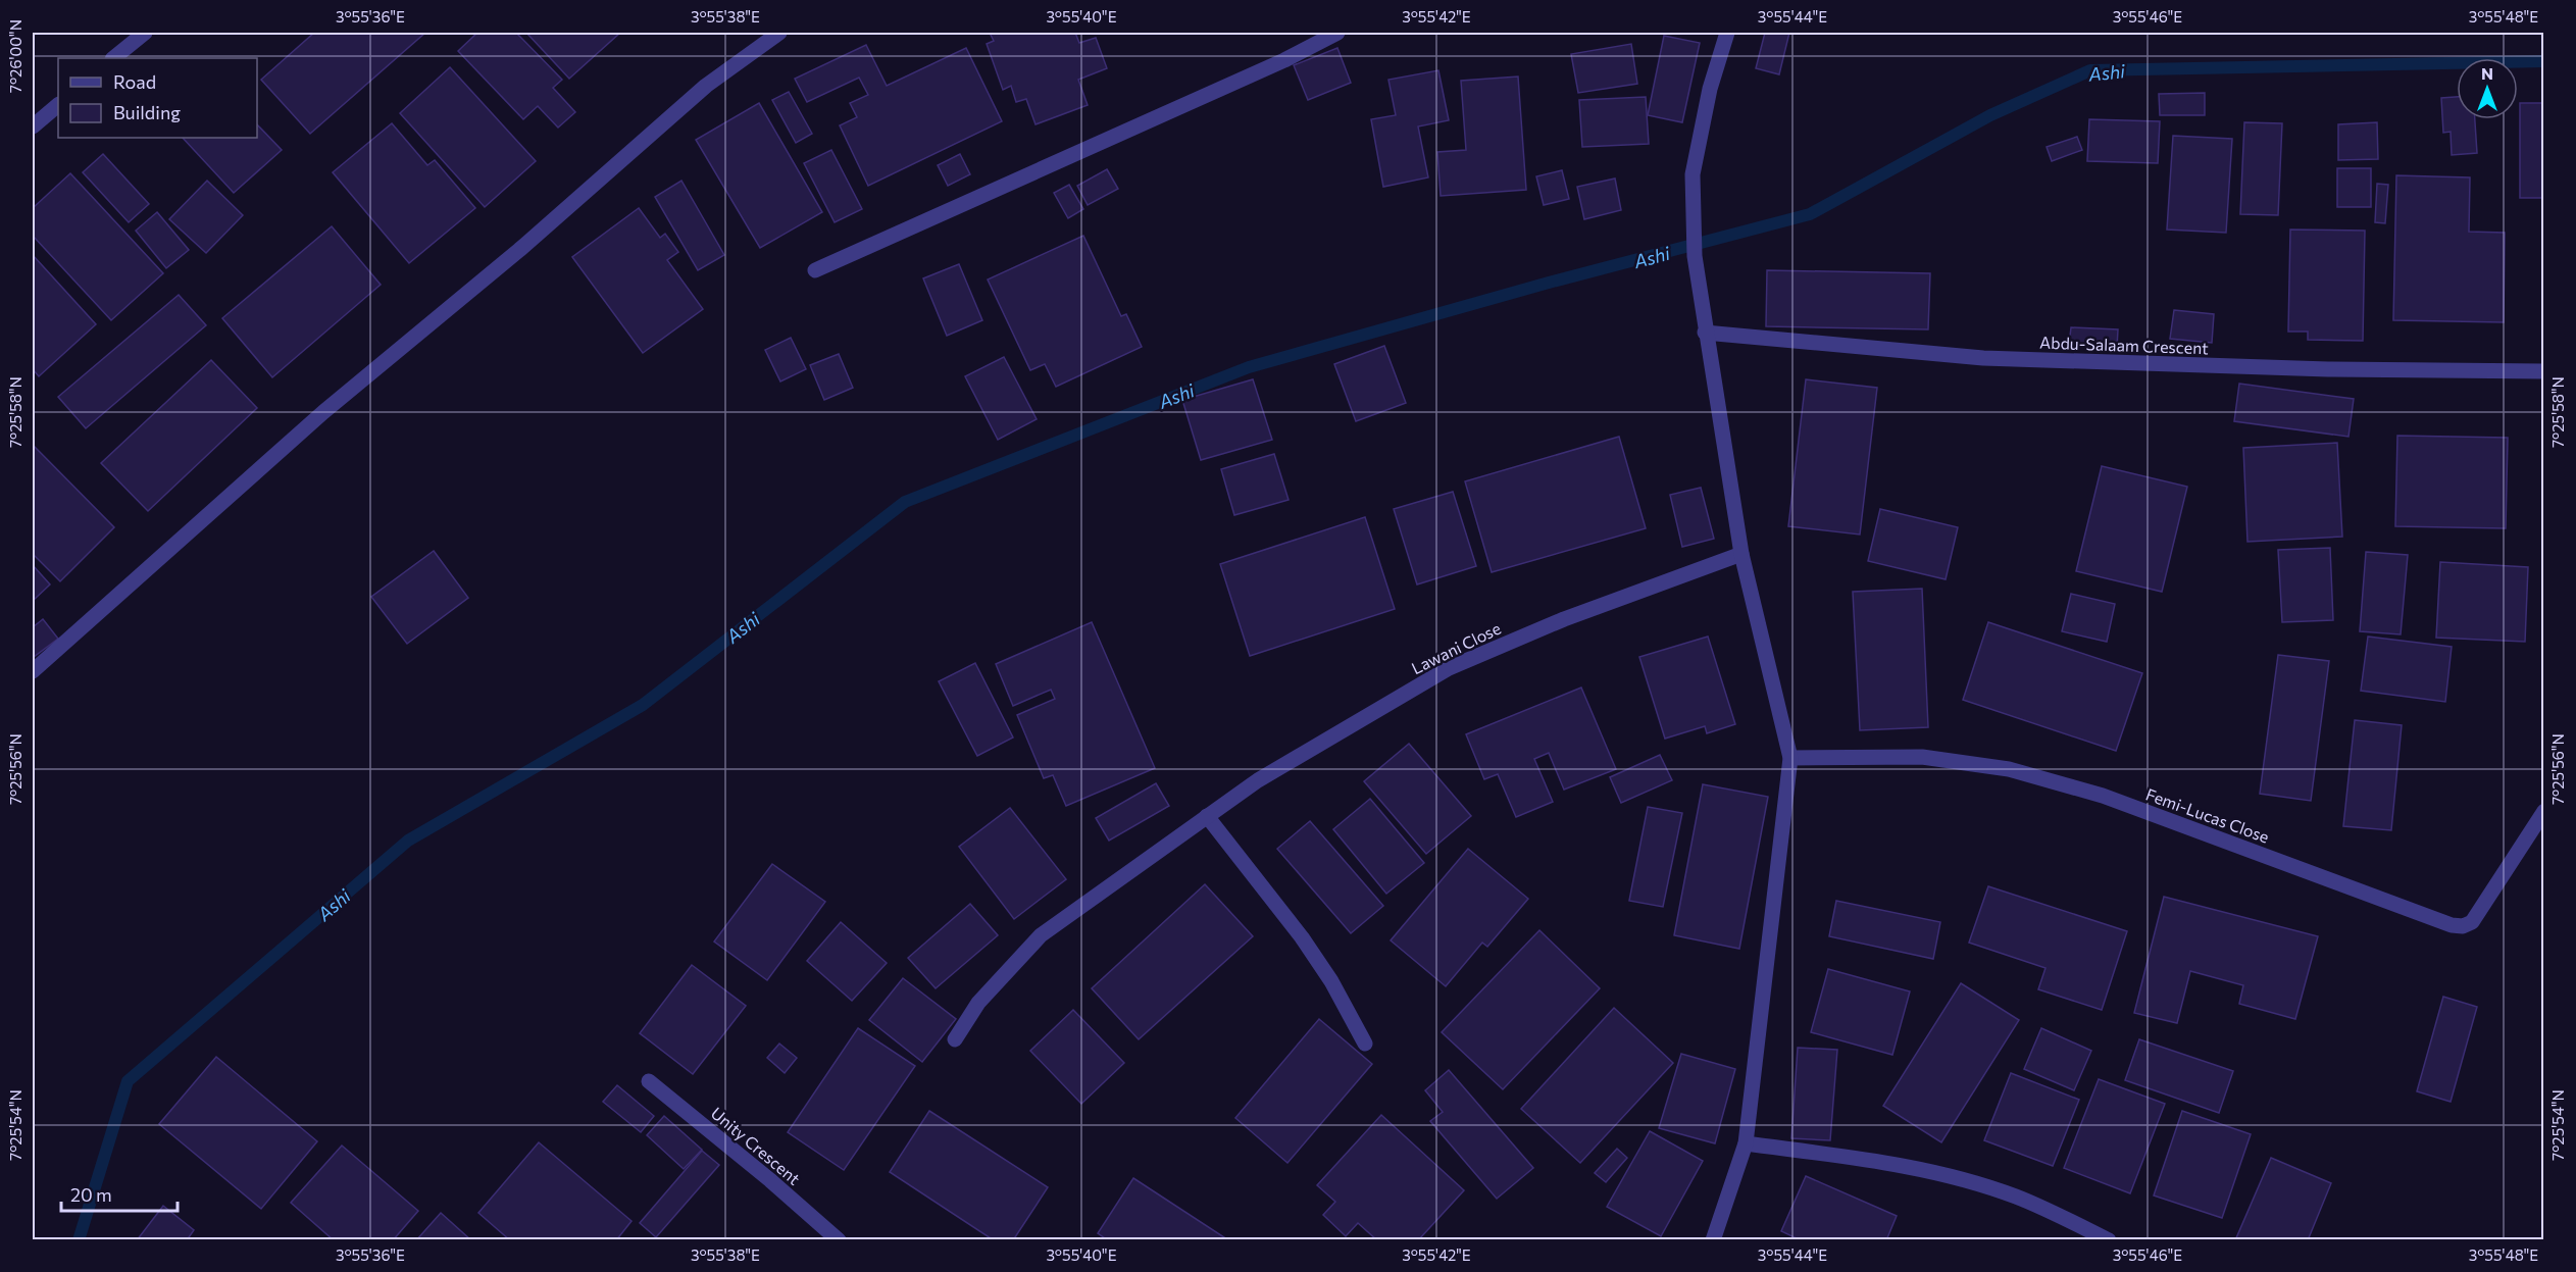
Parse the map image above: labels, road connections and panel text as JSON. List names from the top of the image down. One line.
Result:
{"streets":{"street":["Abdu-Salaam Crescent","Lawani Close","Femi-Lucas Close","Unity Crescent"]},"water":["Ashi"],"legend":["Road","Building"],"scale_bar":"20 m","north":"top","coordinates":["3°55'36\"E","3°55'38\"E","3°55'40\"E","3°55'42\"E","3°55'44\"E","3°55'46\"E","3°55'48\"E","7°26'00\"N","7°25'58\"N","7°25'56\"N","7°25'54\"N"]}
